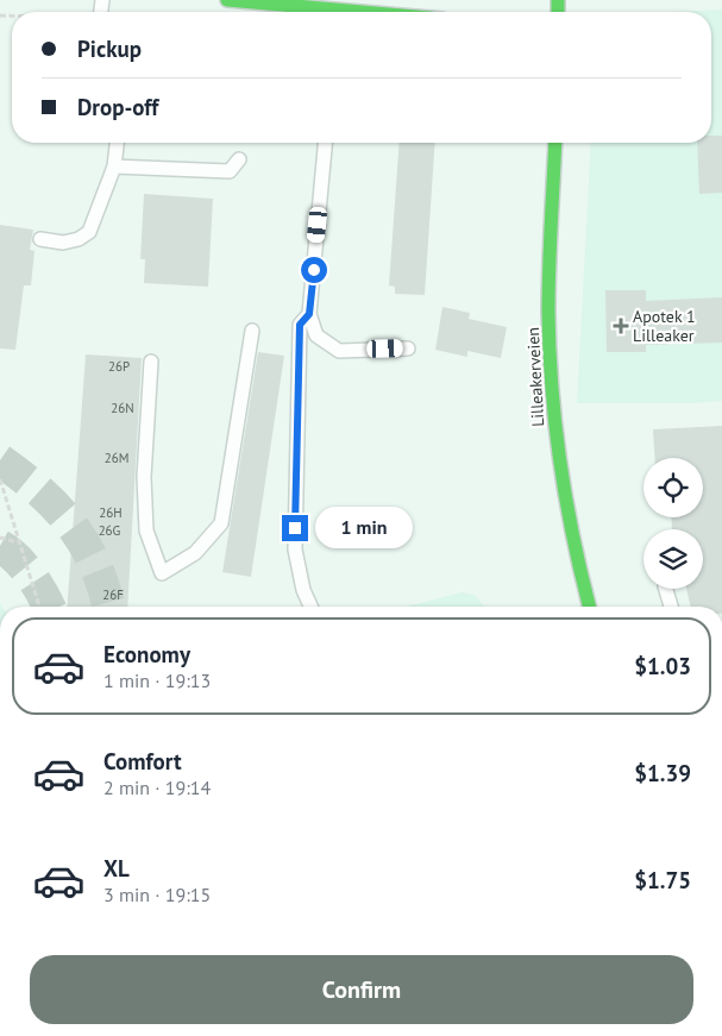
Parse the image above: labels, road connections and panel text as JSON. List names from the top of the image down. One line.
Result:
{"streets":{"main road":["Lilleakerveien"]},"places":{"health":["Apotek 1 Lilleaker"]},"house_numbers":["26P","26N","26M","26H","26G","26F"],"page":{"banner":["Pickup","Drop-off"],"bubble":"1 min","list":[{"name":"Economy","note":"1 min · 19:13","value":"$1.03"},{"name":"Comfort","note":"2 min · 19:14","value":"$1.39"},{"name":"XL","note":"3 min · 19:15","value":"$1.75"}],"buttons":"Confirm"}}
